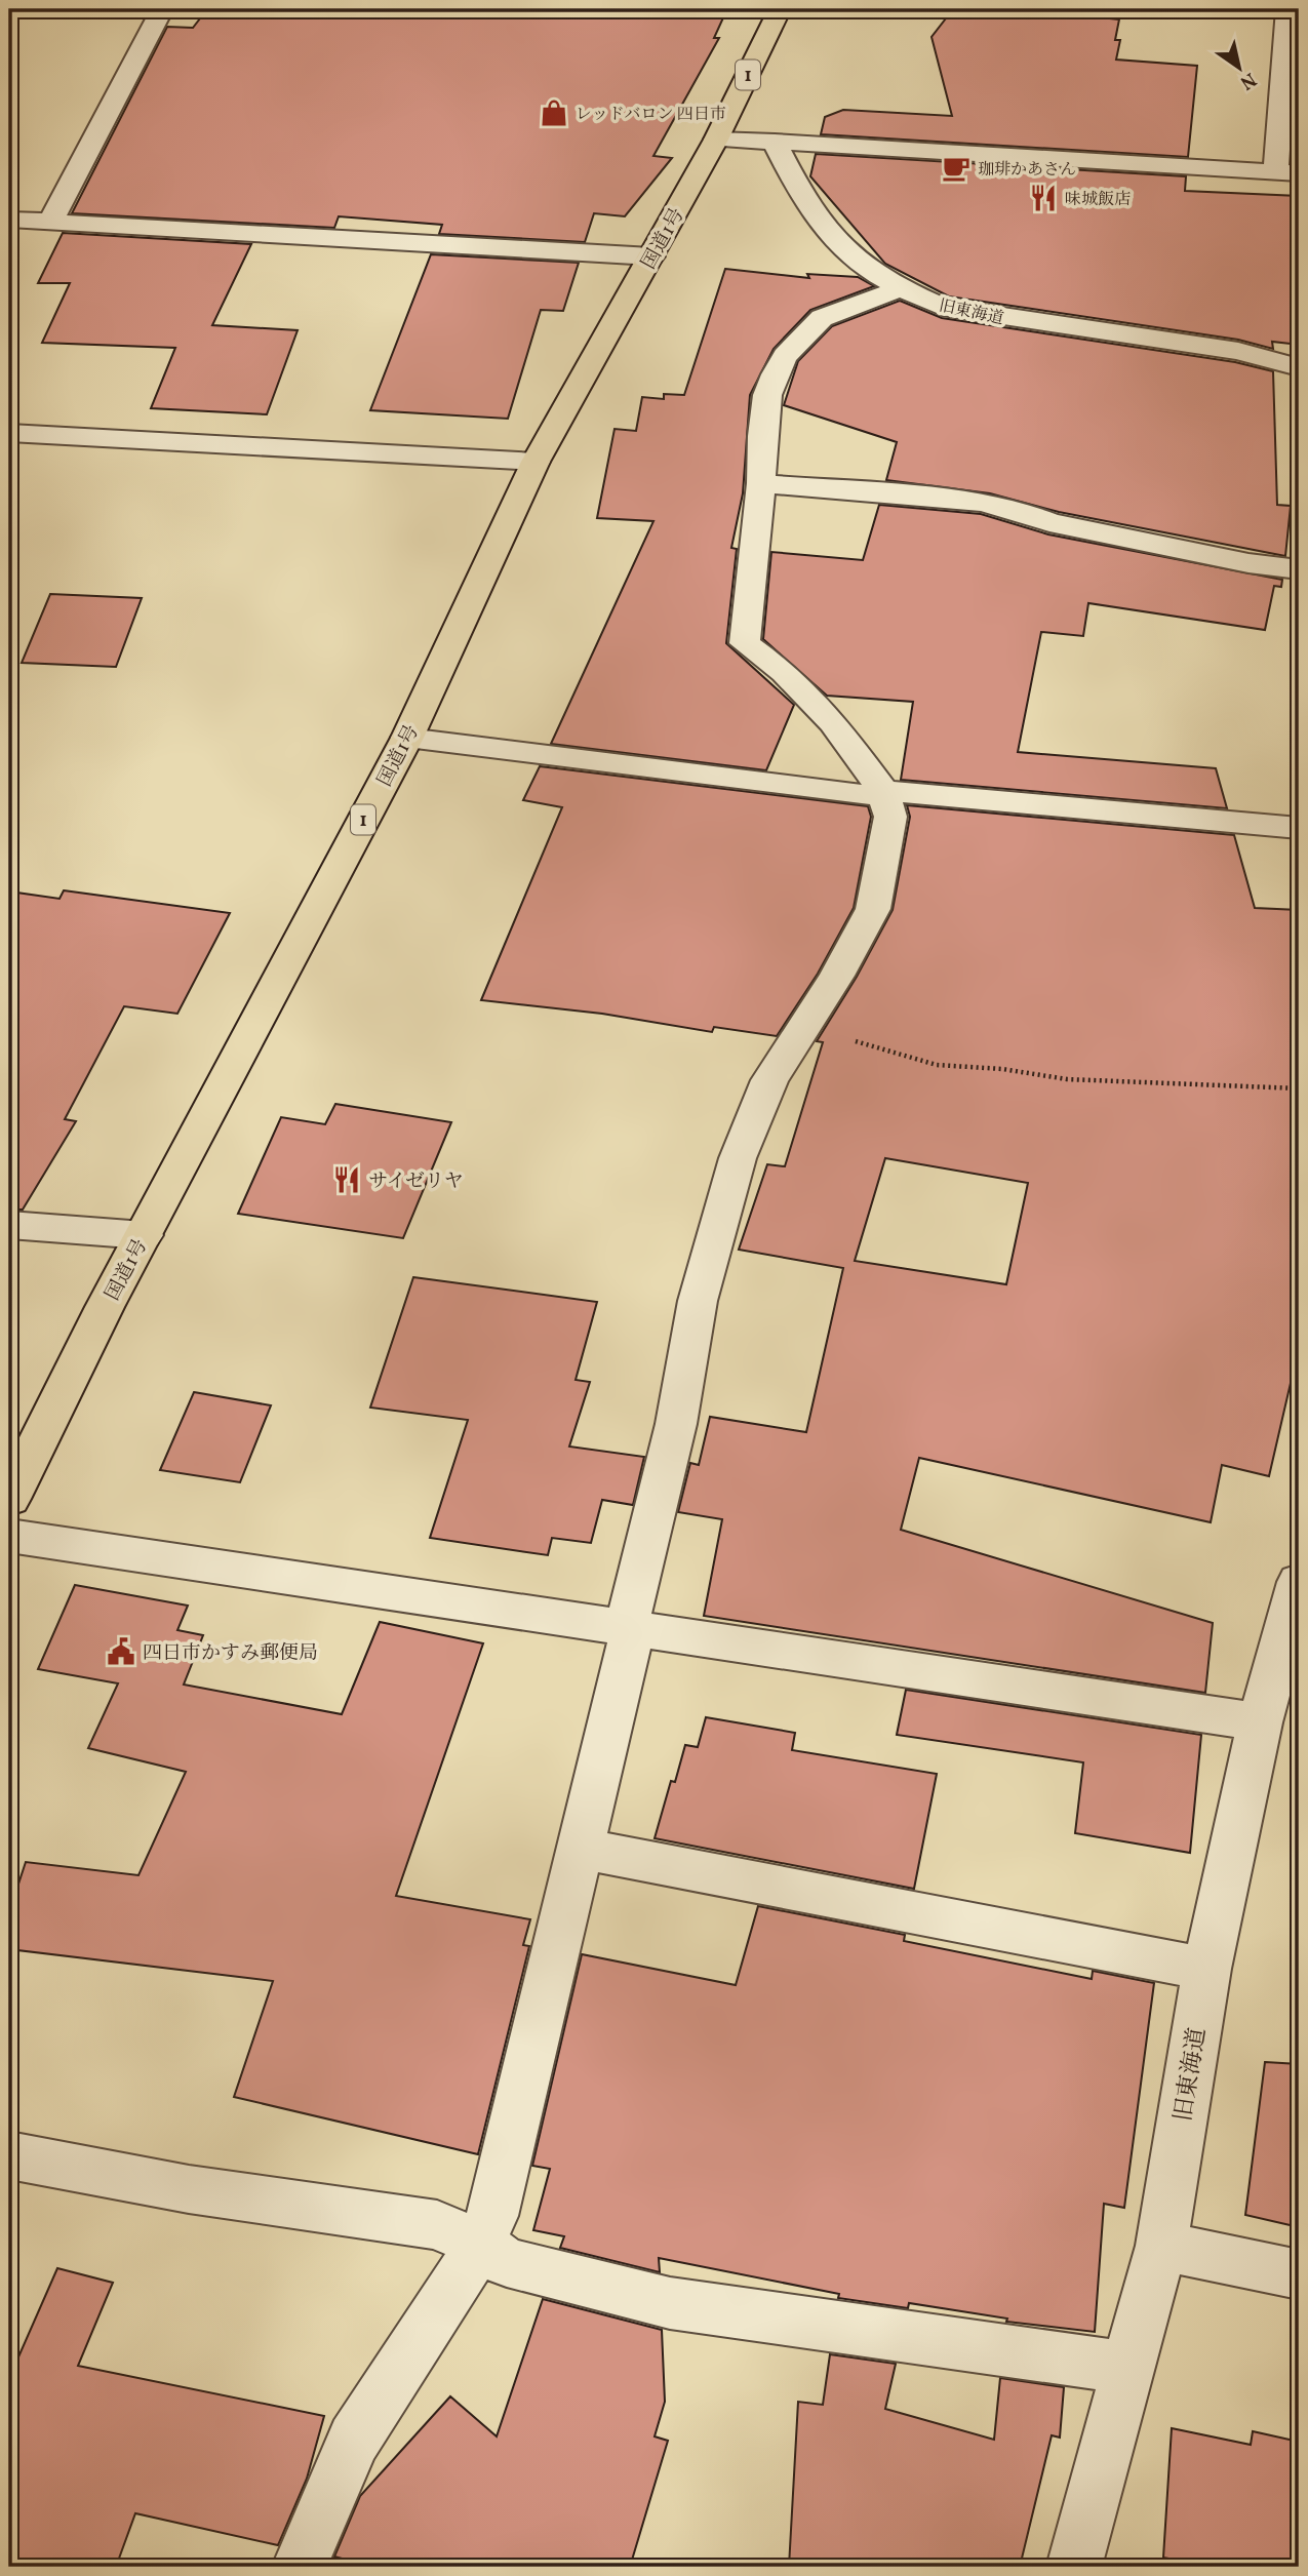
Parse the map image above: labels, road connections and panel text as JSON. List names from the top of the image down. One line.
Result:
{"streets":{"highway":["1","国道1号"],"street":["旧東海道"]},"places":{"shop":["レッドバロン 四日市"],"cafe":["珈琲かあさん"],"restaurant":["味城飯店","サイゼリヤ"],"public building":["四日市かすみ郵便局"]},"north":"bottom right"}
